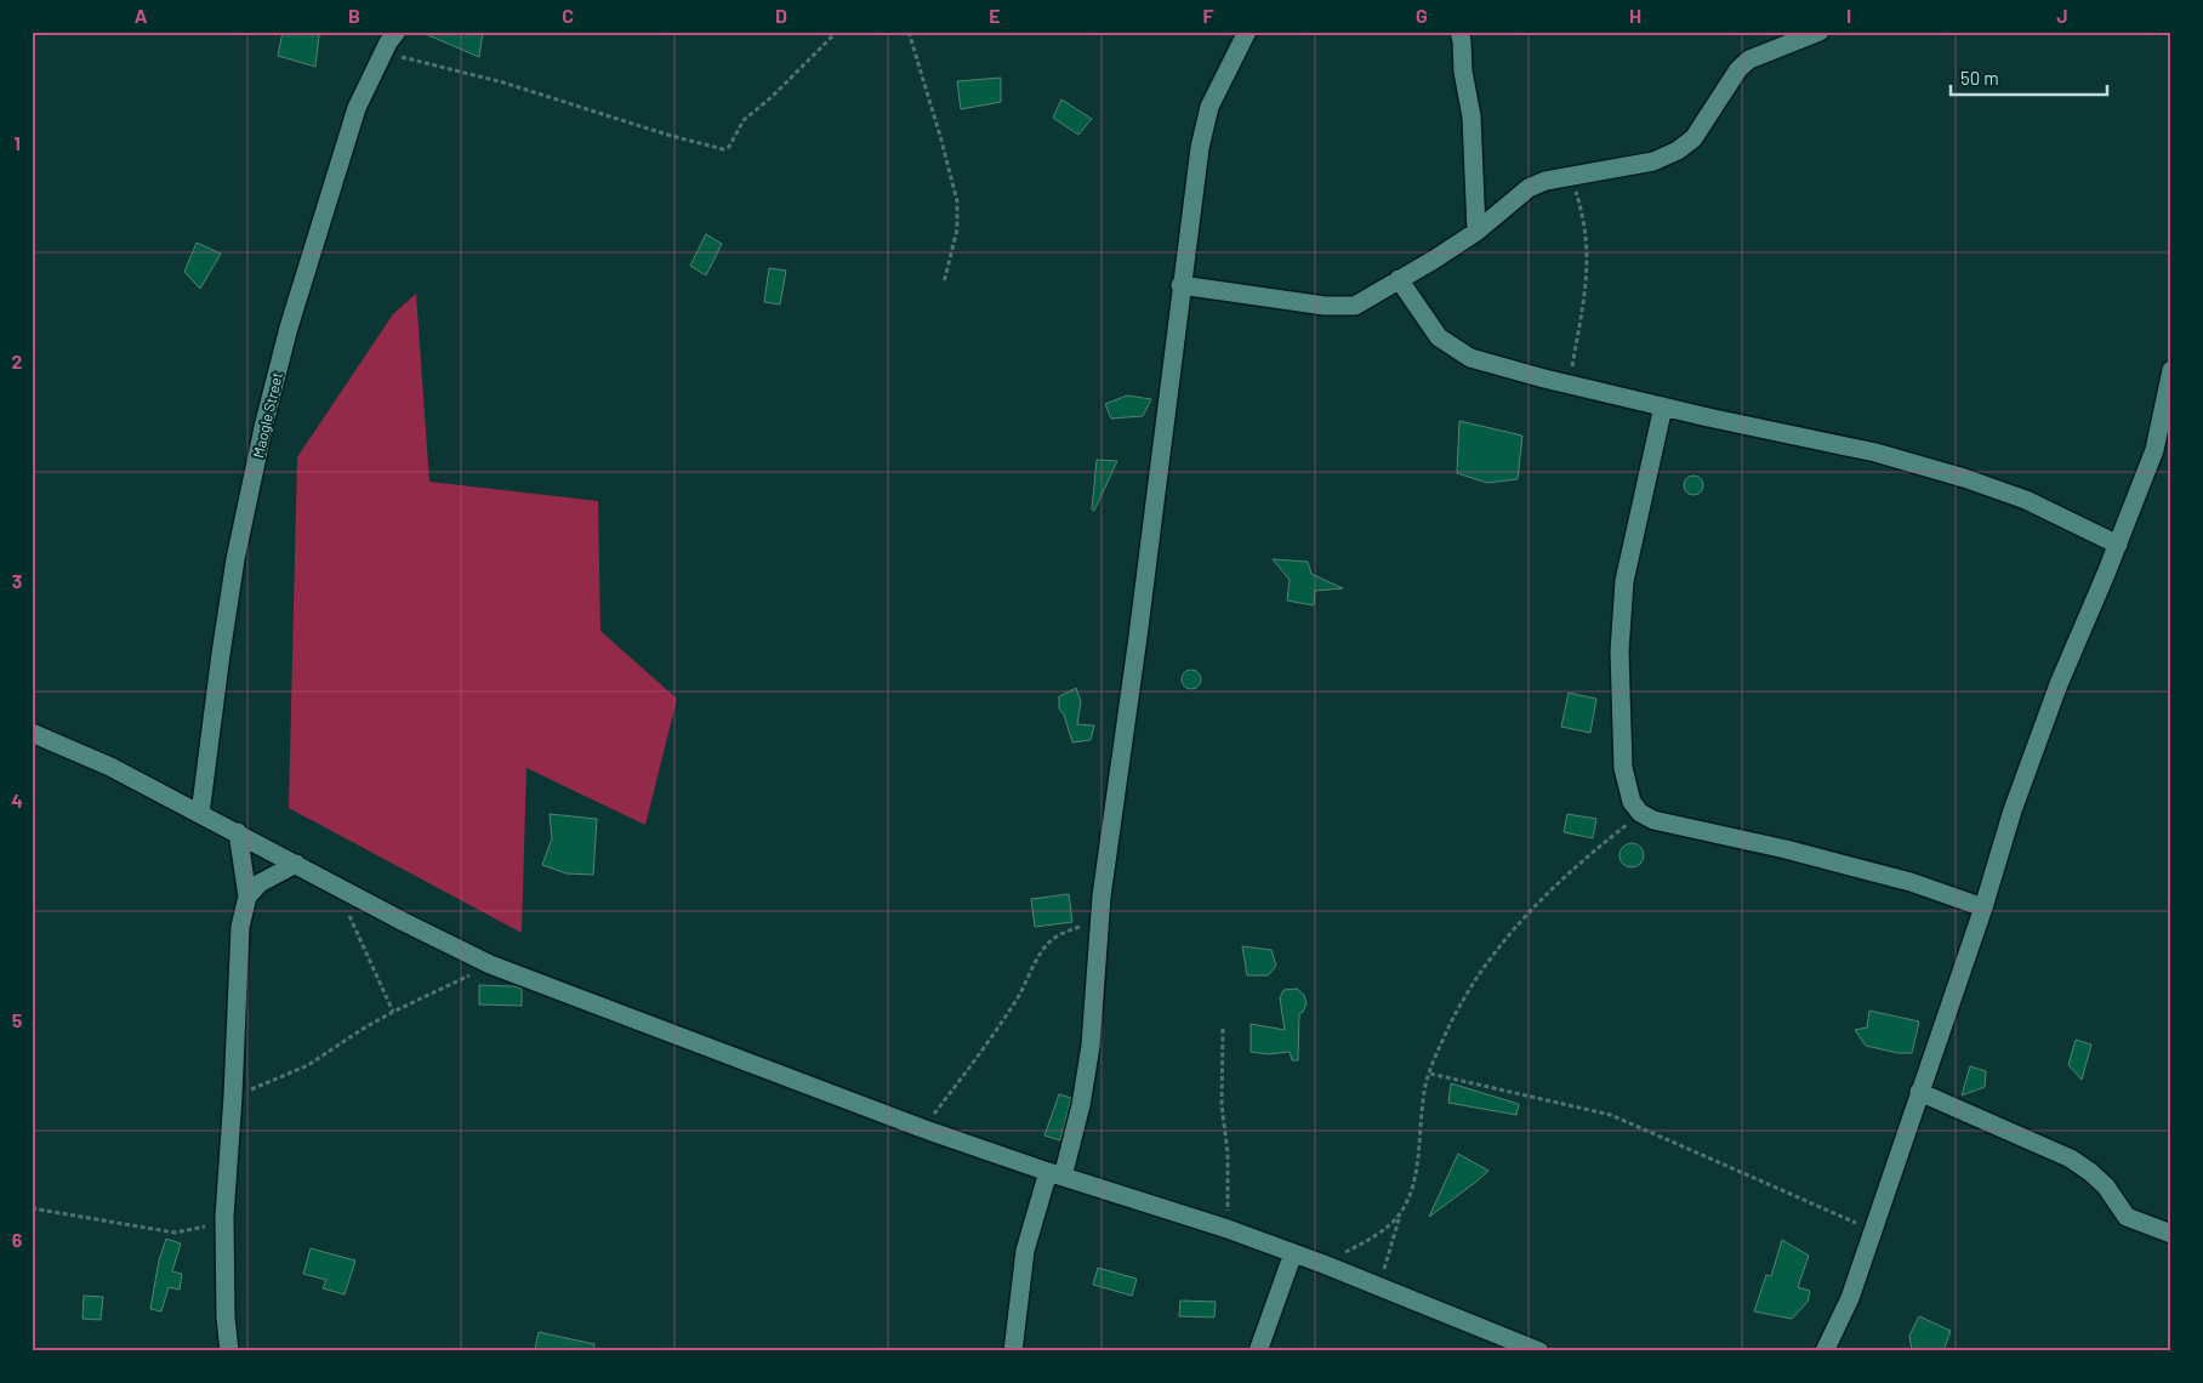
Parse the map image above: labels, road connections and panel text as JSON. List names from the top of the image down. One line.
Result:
{"streets":{"street":["Maogle Street"]},"scale_bar":"50 m","grid":{"columns":["A","B","C","D","E","F","G","H","I","J"],"rows":["1","2","3","4","5","6"]}}
